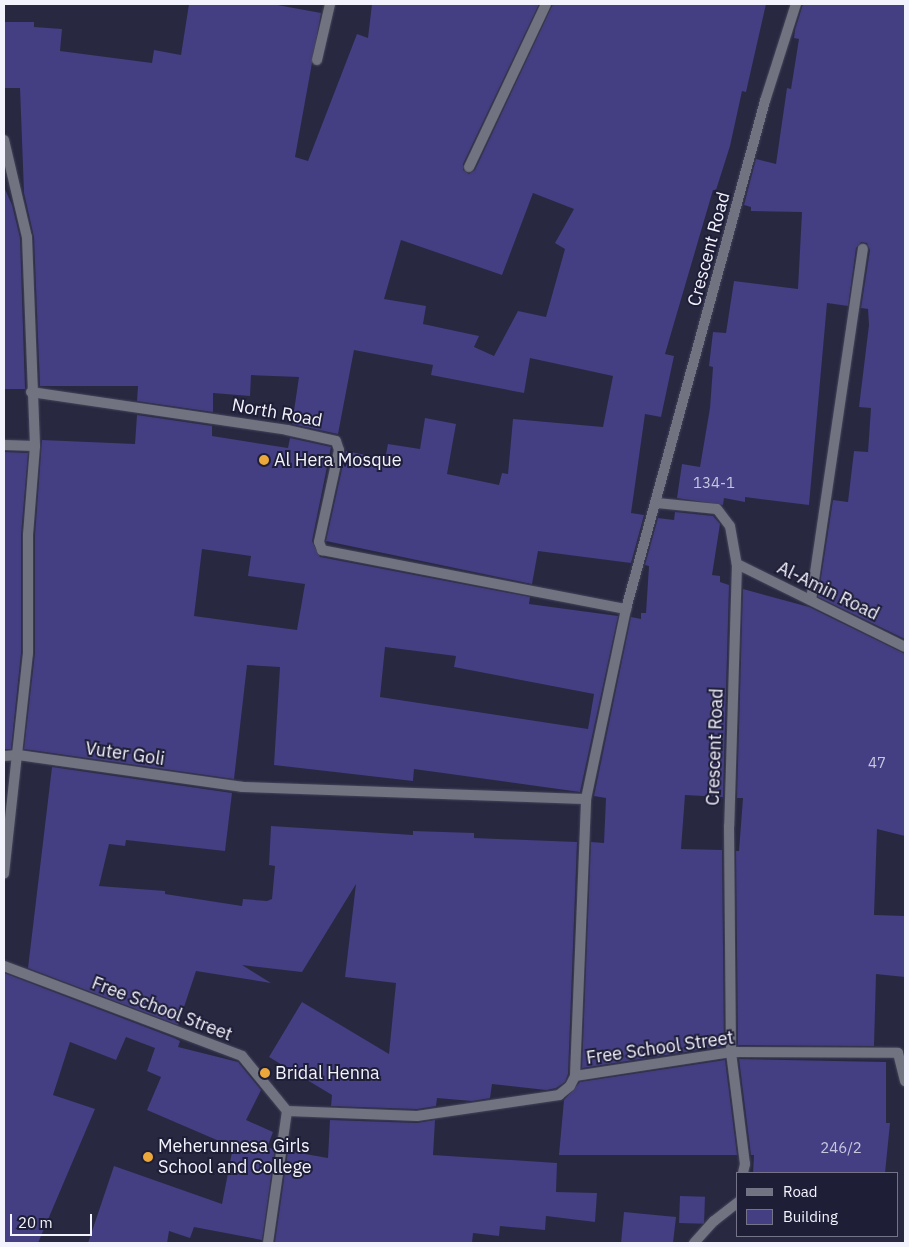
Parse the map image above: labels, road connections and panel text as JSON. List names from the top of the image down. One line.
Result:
{"streets":{"street":["Crescent Road","North Road","Al-Amin Road","Vuter Goli","Free School Street"]},"crossings":[["Crescent Road","North Road"],["Crescent Road","Al-Amin Road"],["Crescent Road","Vuter Goli"],["Crescent Road","Free School Street"]],"places":["Al Hera Mosque","Bridal Henna","Meherunnesa Girls School and College"],"house_numbers":["134-1","47","246/2"],"legend":["Road","Building"],"scale_bar":"20 m"}
